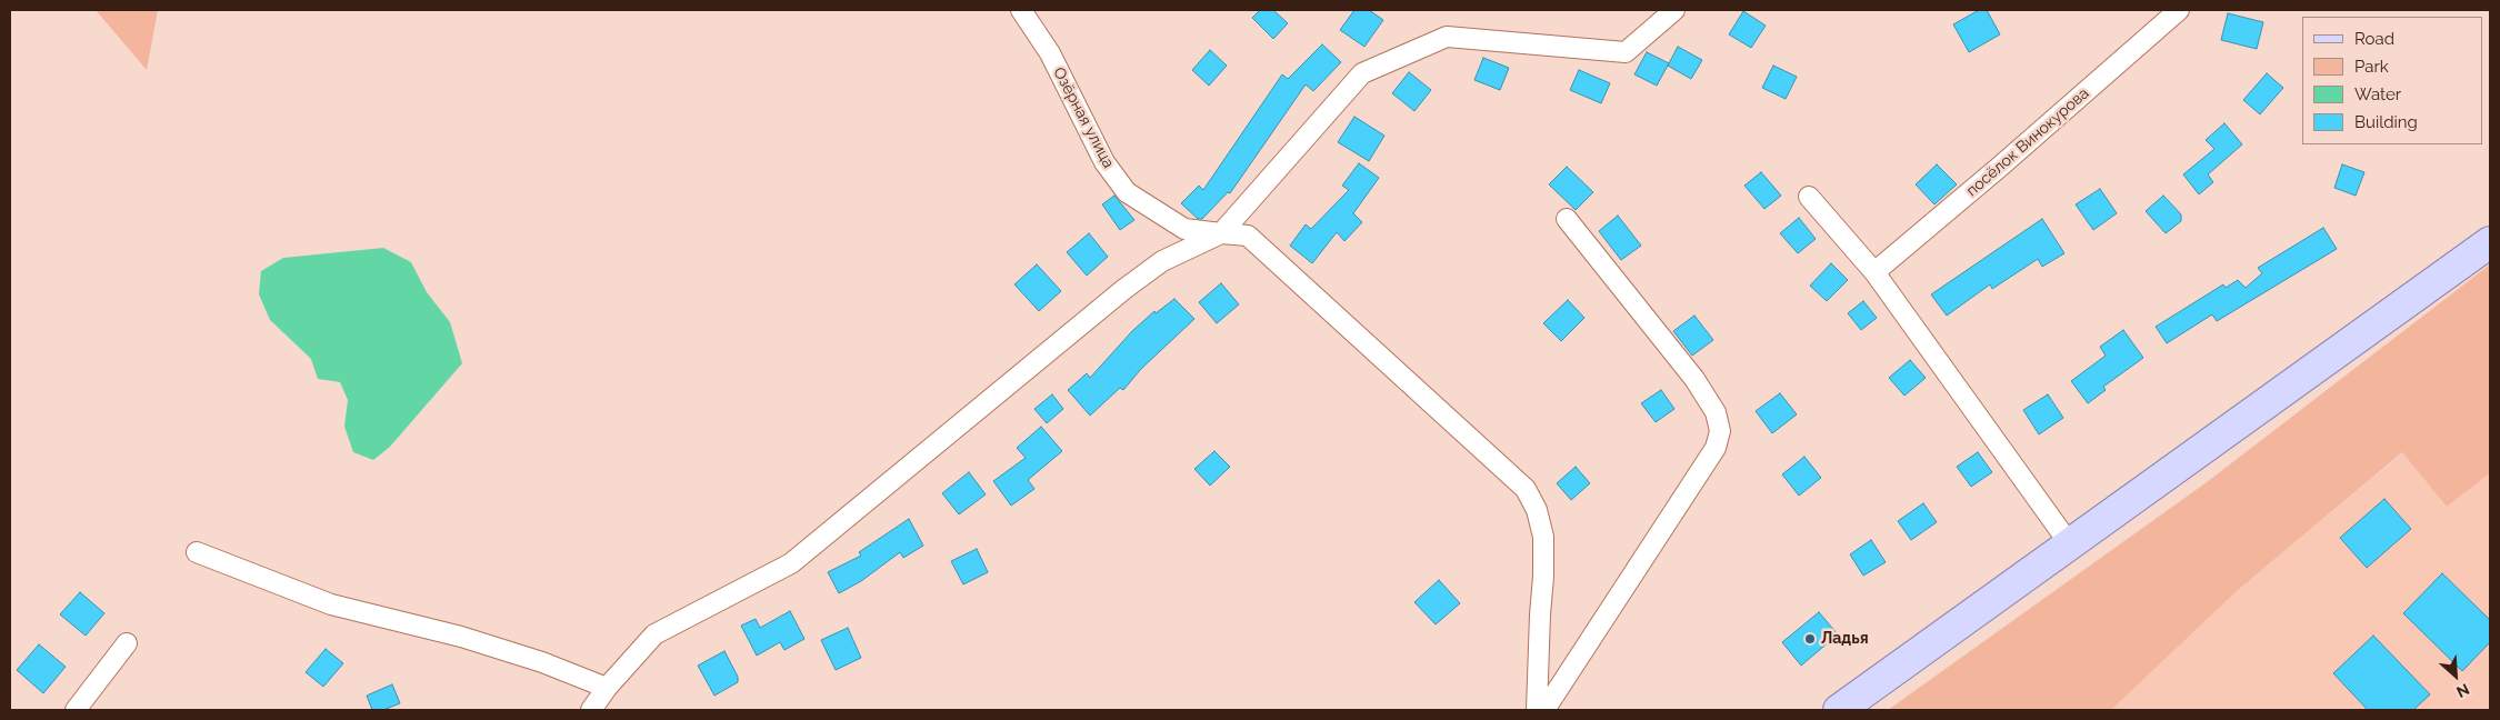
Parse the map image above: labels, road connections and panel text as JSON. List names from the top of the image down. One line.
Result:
{"streets":{"street":["Озёрная улица","посёлок Винокурова"]},"places":["Ладья"],"legend":["Road","Park","Water","Building"],"north":"bottom right"}
